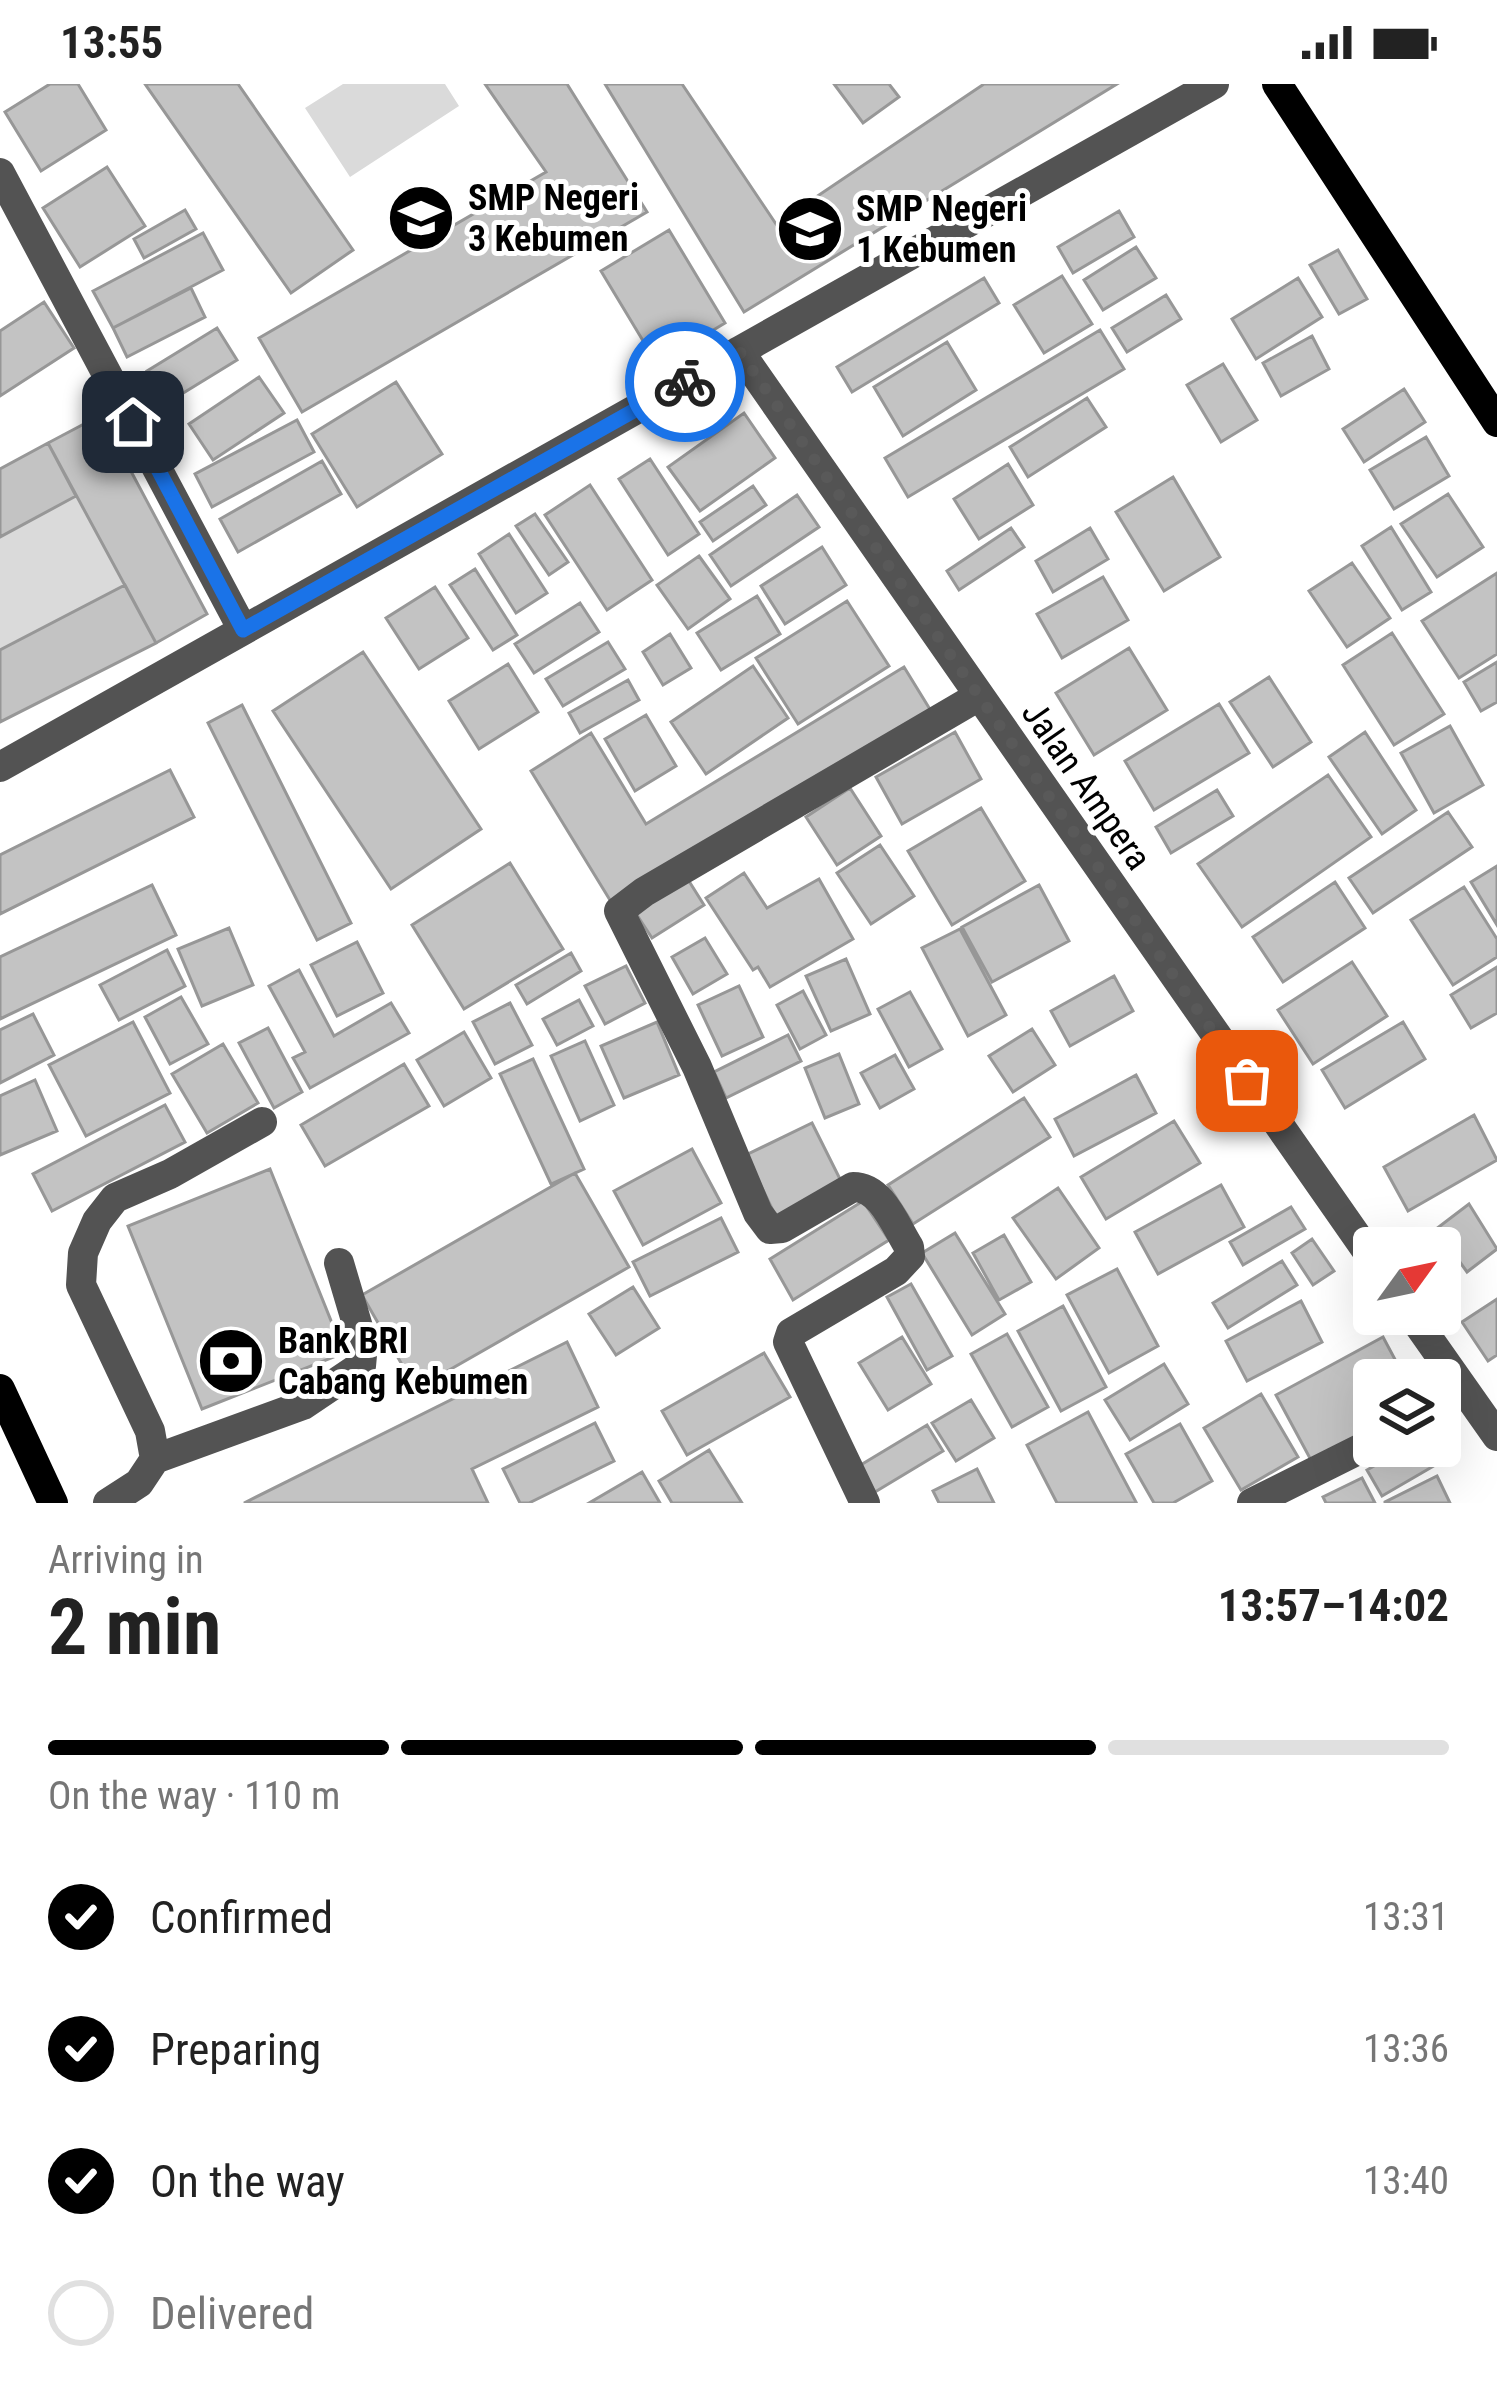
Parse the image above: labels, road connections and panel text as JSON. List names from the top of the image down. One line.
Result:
{"streets":{"street":["Jalan Ampera"]},"places":{"school or university":["SMP Negeri 3 Kebumen","SMP Negeri 1 Kebumen"],"bank":["Bank BRI Cabang Kebumen"]},"north":"top right","page":{"status":"13:55","heading":["2 min","Arriving in","13:57–14:02"],"bar":"On the way · 110 m","list":[["Confirmed","13:31"],["Preparing","13:36"],["On the way","13:40"],"Delivered"]}}
